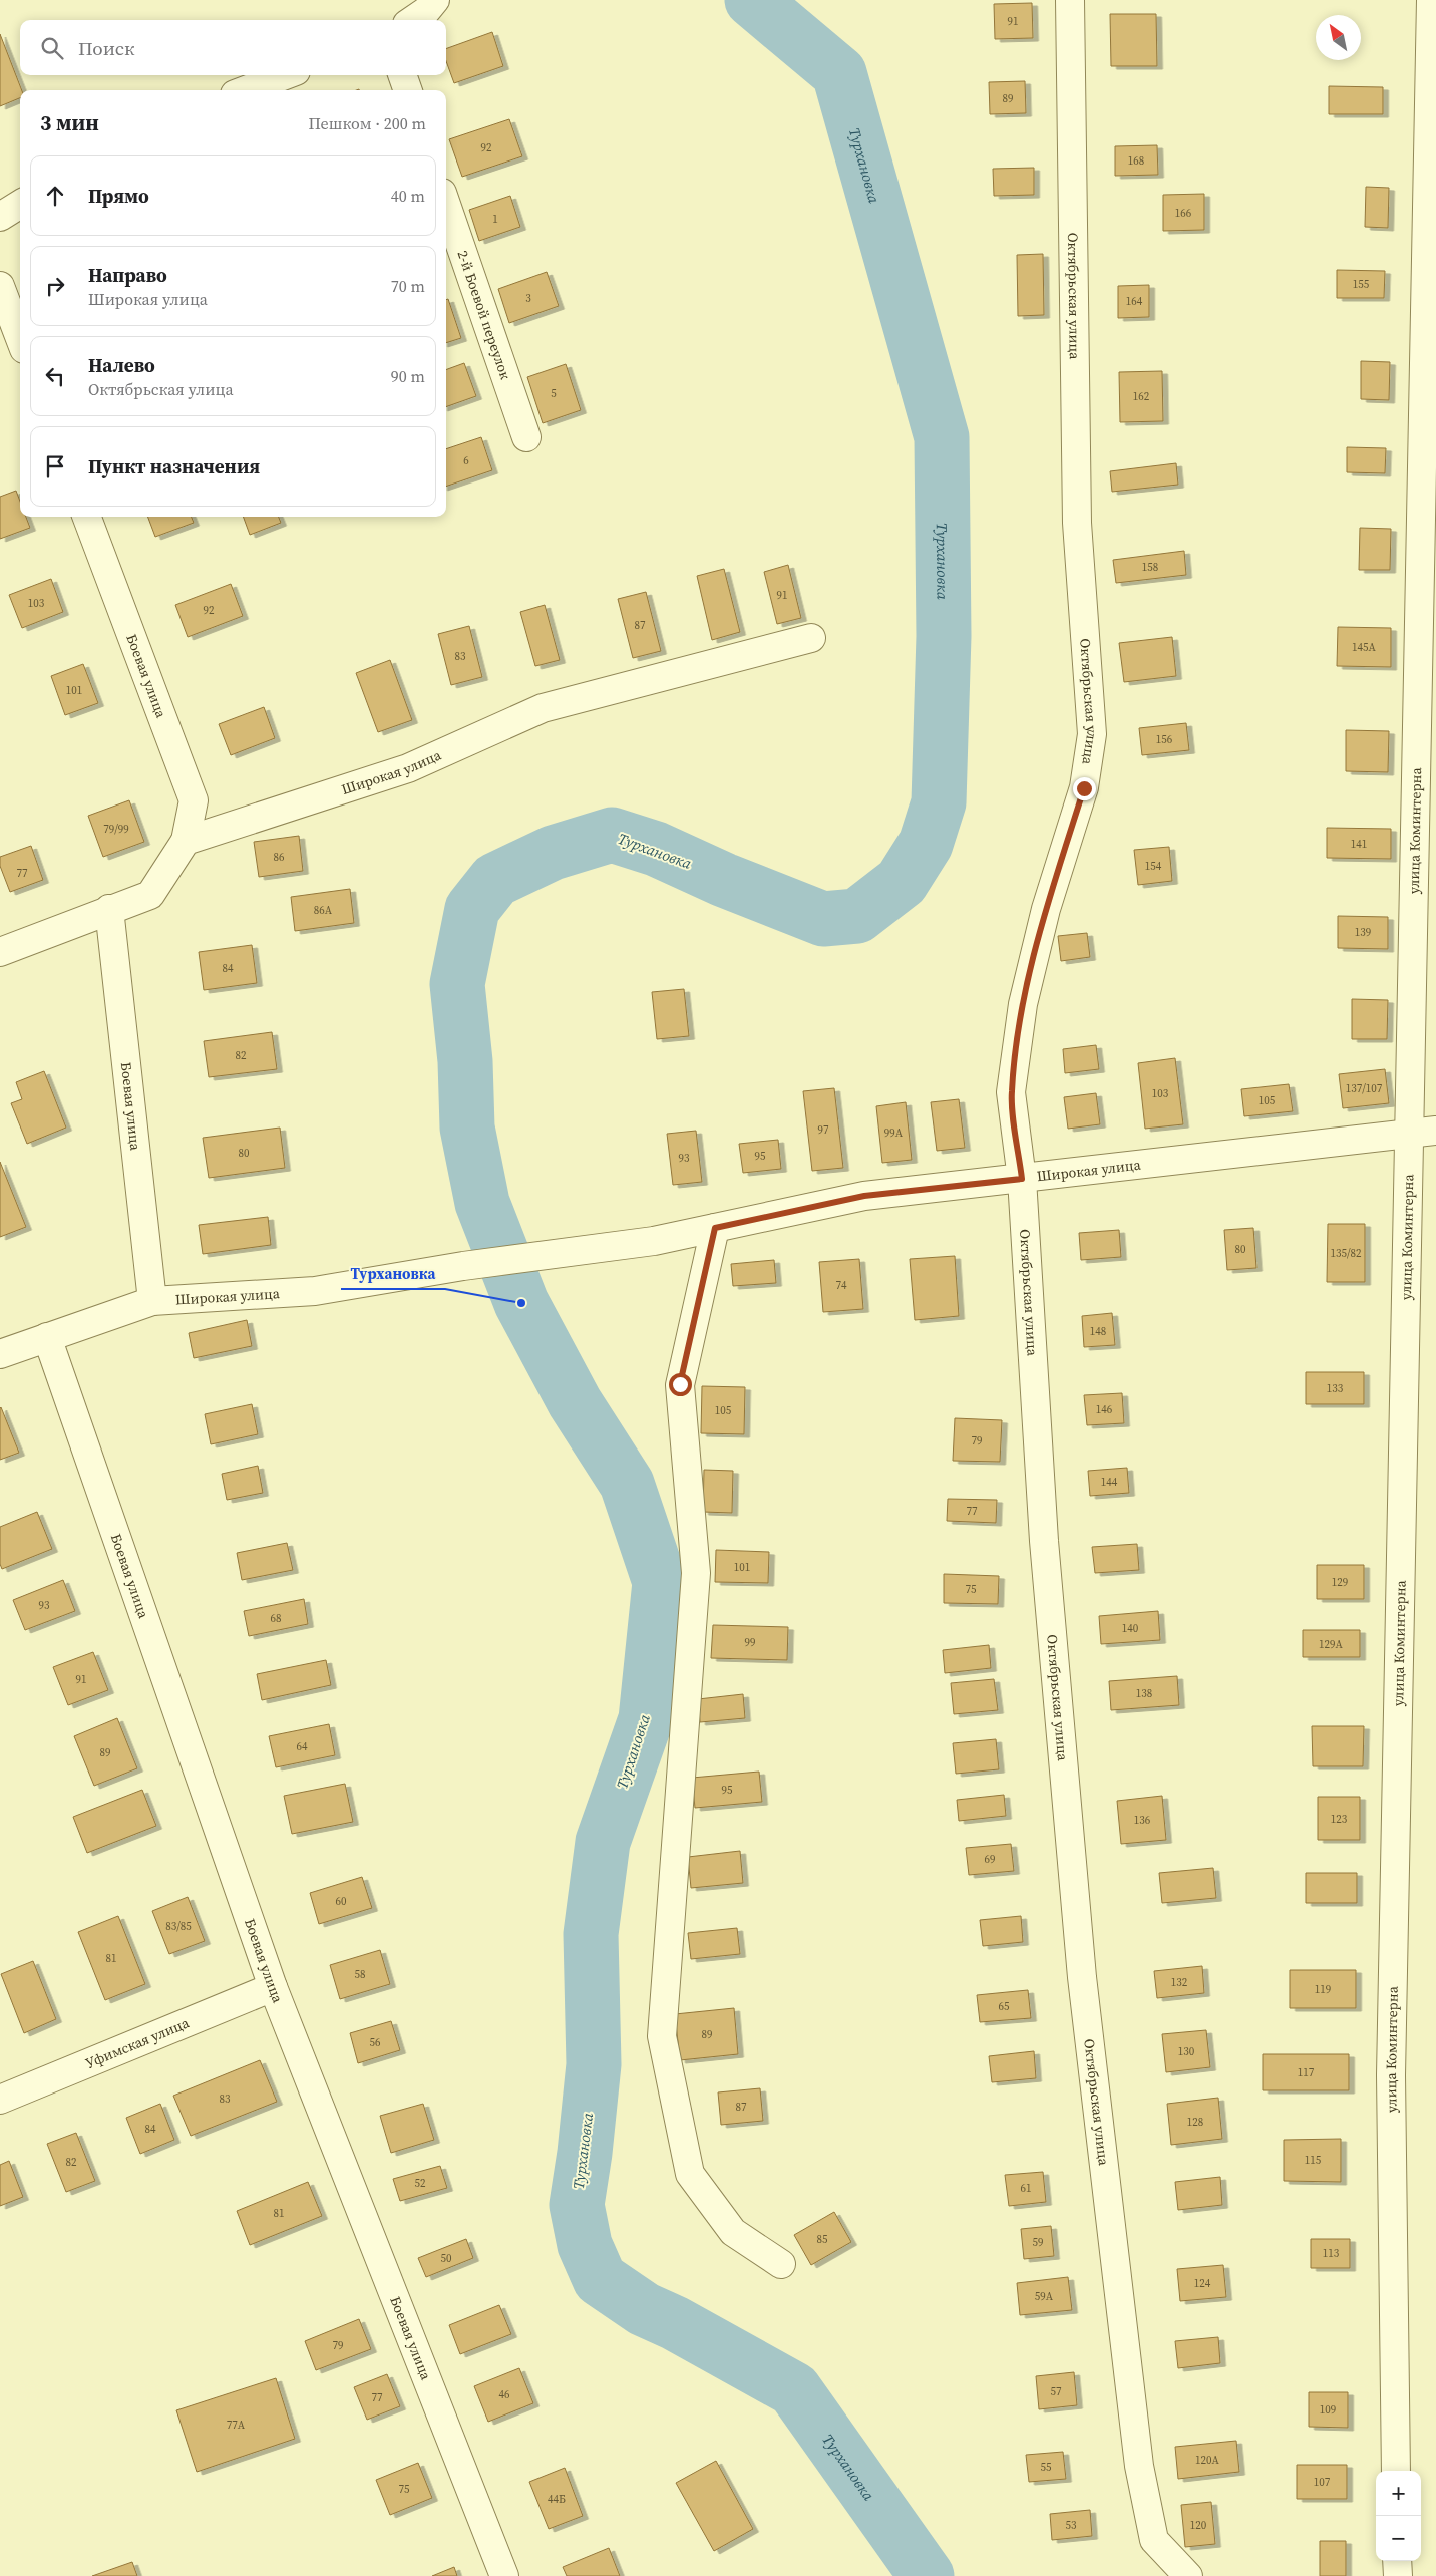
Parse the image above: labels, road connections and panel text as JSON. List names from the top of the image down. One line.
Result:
{"streets":{"street":["Октябрьская улица","2-й Боевой переулок","Боевая улица","Широкая улица","улица Коминтерна","Уфимская улица"]},"crossings":[["Октябрьская улица","Широкая улица"],["Боевая улица","Широкая улица"],["Боевая улица","Уфимская улица"],["Широкая улица","улица Коминтерна"]],"water":["Турхановка"],"places":["Турхановка"],"house_numbers":["91","89","92","168","166","1","155","3","164","5","162","6","158","91","103","92","87","145А","83","101","156","79/99","141","86","154","77","86А","139","84","82","137/107","103","105","97","99А","80","95","93","80","135/82","74","148","133","146","105","79","144","77","101","129","75","93","68","140","99","129А","91","138","64","89","95","123","136","69","60","83/85","81","58","132","119","65","89","56","130","117","83","87","128","84","115","82","52","61","81","85","59","113","50","124","59А","79","57","46","77","109","77А","120А","55","107","75","44Б","53","120"],"north":"top left","page":{"search":"Поиск","heading":["3 мин","Пешком · 200 m"],"list":[["Прямо","40 m"],["Направо","Широкая улица","70 m"],["Налево","Октябрьская улица","90 m"],"Пункт назначения"],"map_buttons":["+","−"]}}
